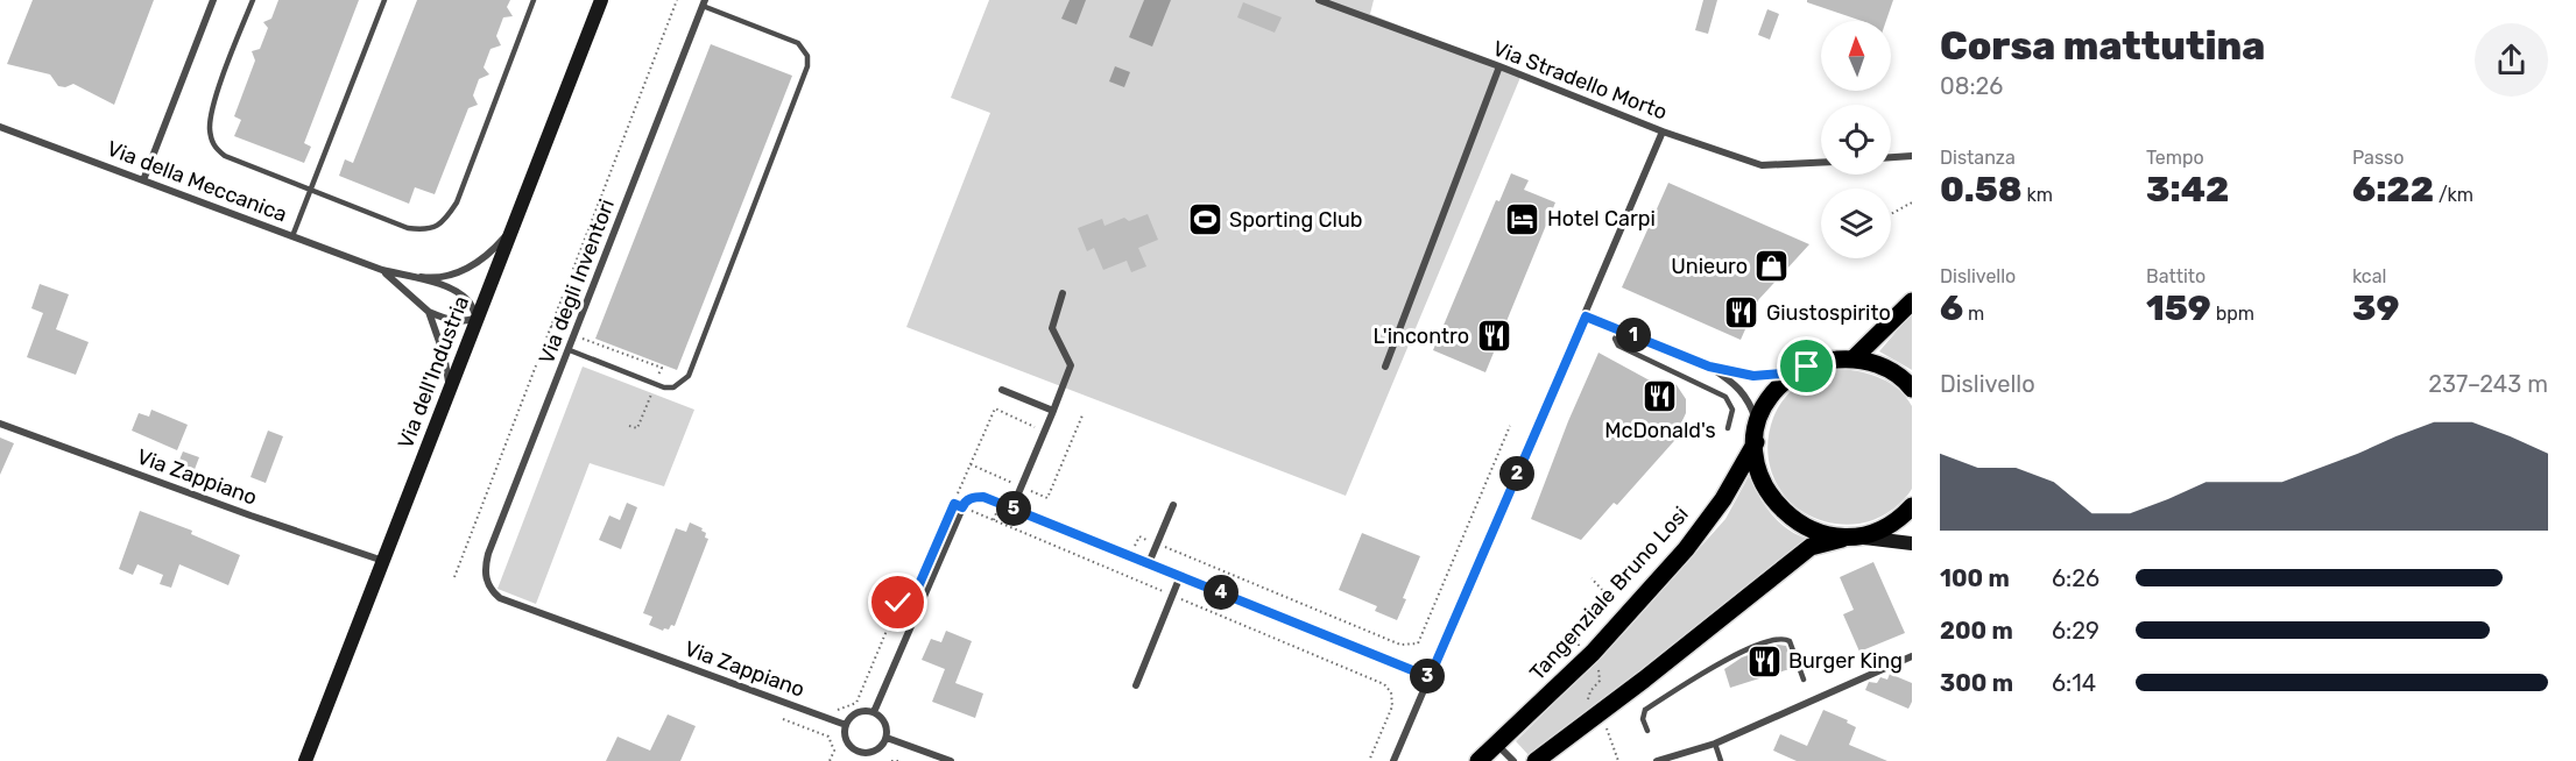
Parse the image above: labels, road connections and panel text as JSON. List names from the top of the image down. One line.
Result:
{"streets":{"main road":["Tangenziale Bruno Losi"],"street":["Via Stradello Morto","Via della Meccanica","Via degli Inventori","Via dell'Industria","Via Zappiano"]},"crossings":[["Via della Meccanica","Via dell'Industria"],["Via degli Inventori","Via Zappiano"],["Via dell'Industria","Via Zappiano"]],"places":{"hotel":["Hotel Carpi"],"sports":["Sporting Club"],"shop":["Unieuro"],"restaurant":["Giustospirito","L'incontro","McDonald's","Burger King"]},"north":"top","page":{"heading":["Corsa mattutina","08:26"],"stats":[["Distanza","0.58 km"],["Tempo","3:42"],["Passo","6:22 /km"],["Dislivello","6 m"],["Battito","159 bpm"],["kcal","39"]],"pins":["1","2","5","4","3"],"chart":["Dislivello","237–243 m"],"list":[{"name":"100 m","note":"6:26"},{"name":"200 m","note":"6:29"},{"name":"300 m","note":"6:14"}]}}
